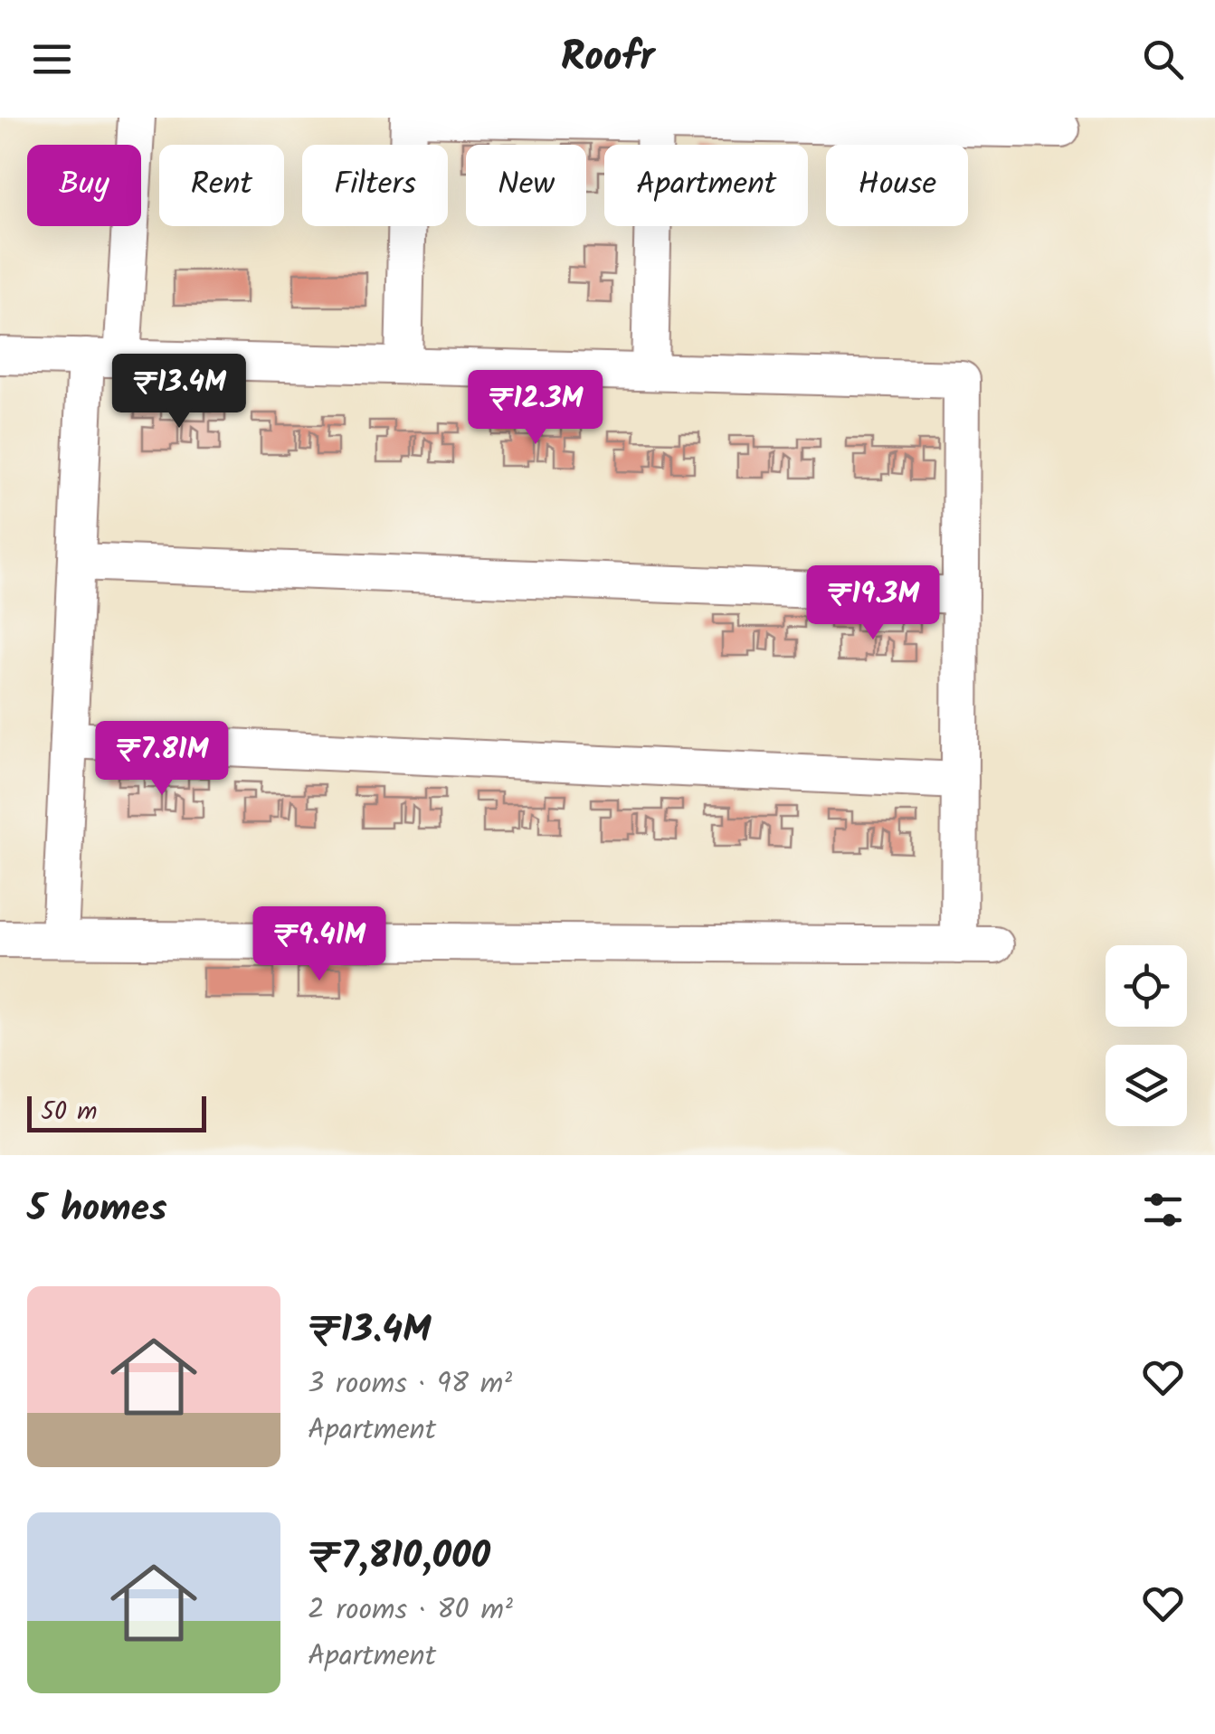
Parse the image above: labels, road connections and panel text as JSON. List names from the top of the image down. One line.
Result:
{"scale_bar":"50 m","page":{"header":"Roofr","chip":["Buy","Rent","Filters","New","Apartment","House"],"price":["₹13.4M","₹12.3M","₹19.3M","₹7.81M","₹9.41M"],"scale":"50 m","heading":"5 homes","list":[{"name":"₹13.4M","note":"3 rooms · 98 m² · Apartment"},{"name":"₹7,810,000","note":"2 rooms · 80 m² · Apartment"}]}}
